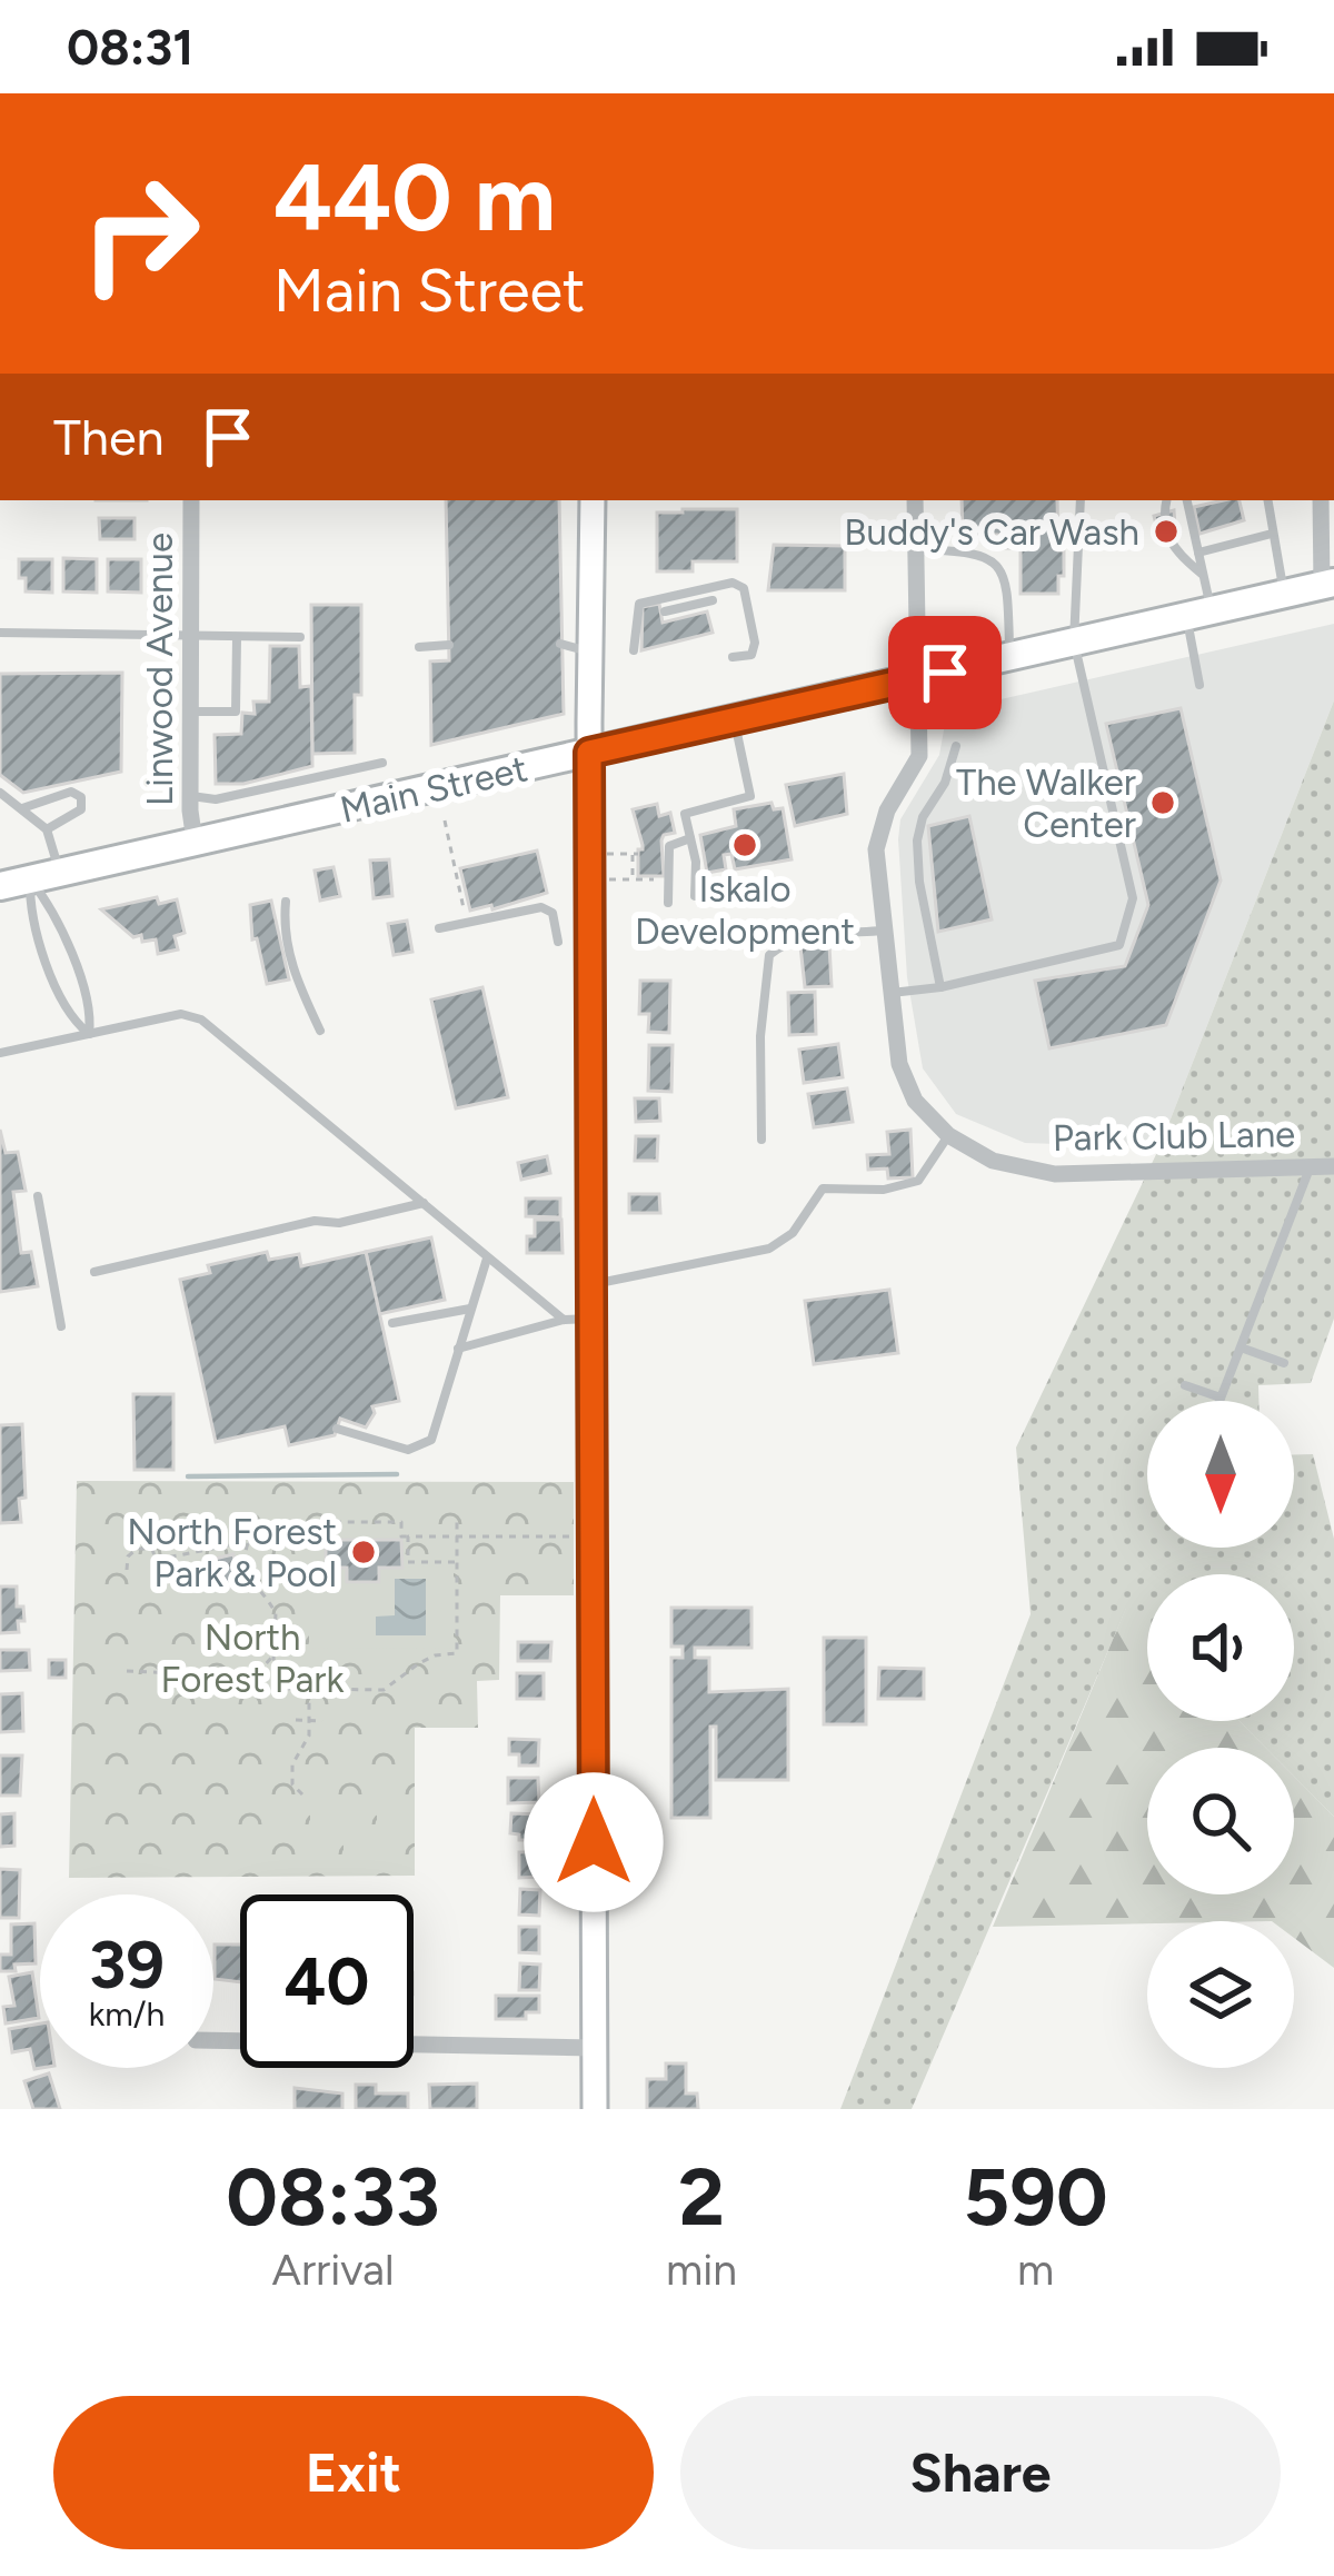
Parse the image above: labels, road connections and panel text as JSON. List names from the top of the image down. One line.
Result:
{"streets":{"main road":["Main Street"],"street":["Linwood Avenue","Park Club Lane"]},"crossings":[["Linwood Avenue","Main Street"],["Main Street","Park Club Lane"]],"parks":["North Forest Park"],"places":["Buddy's Car Wash","The Walker Center","Iskalo Development","North Forest Park & Pool"],"north":"bottom","page":{"status":"08:31","turn":["440 m","Main Street"],"then":"Then","speed":"39 km/h","limit":"40","eta":["08:33","Arrival","2","min","590","m"],"buttons":["Exit","Share"]}}
